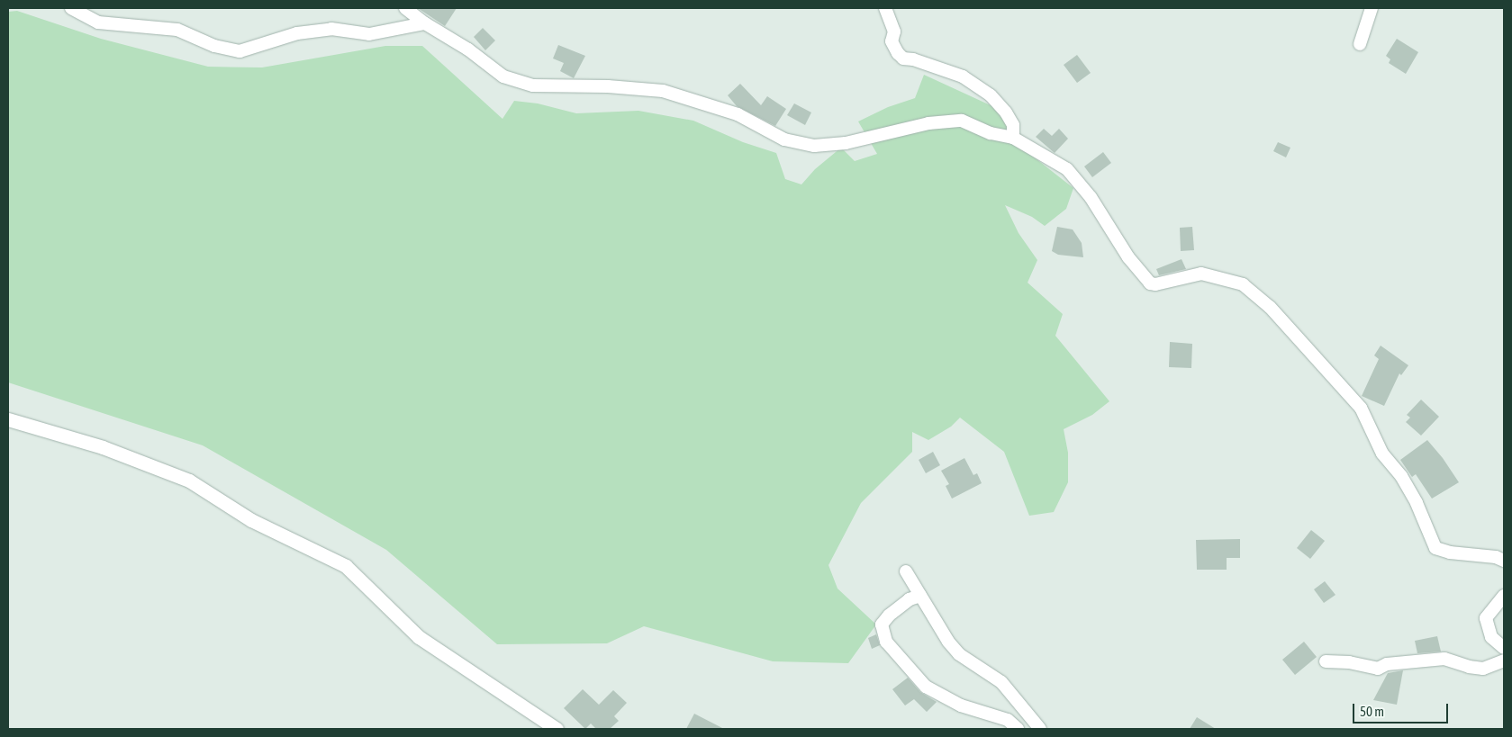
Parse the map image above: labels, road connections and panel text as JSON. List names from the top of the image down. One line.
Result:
{"scale_bar":"50 m"}
